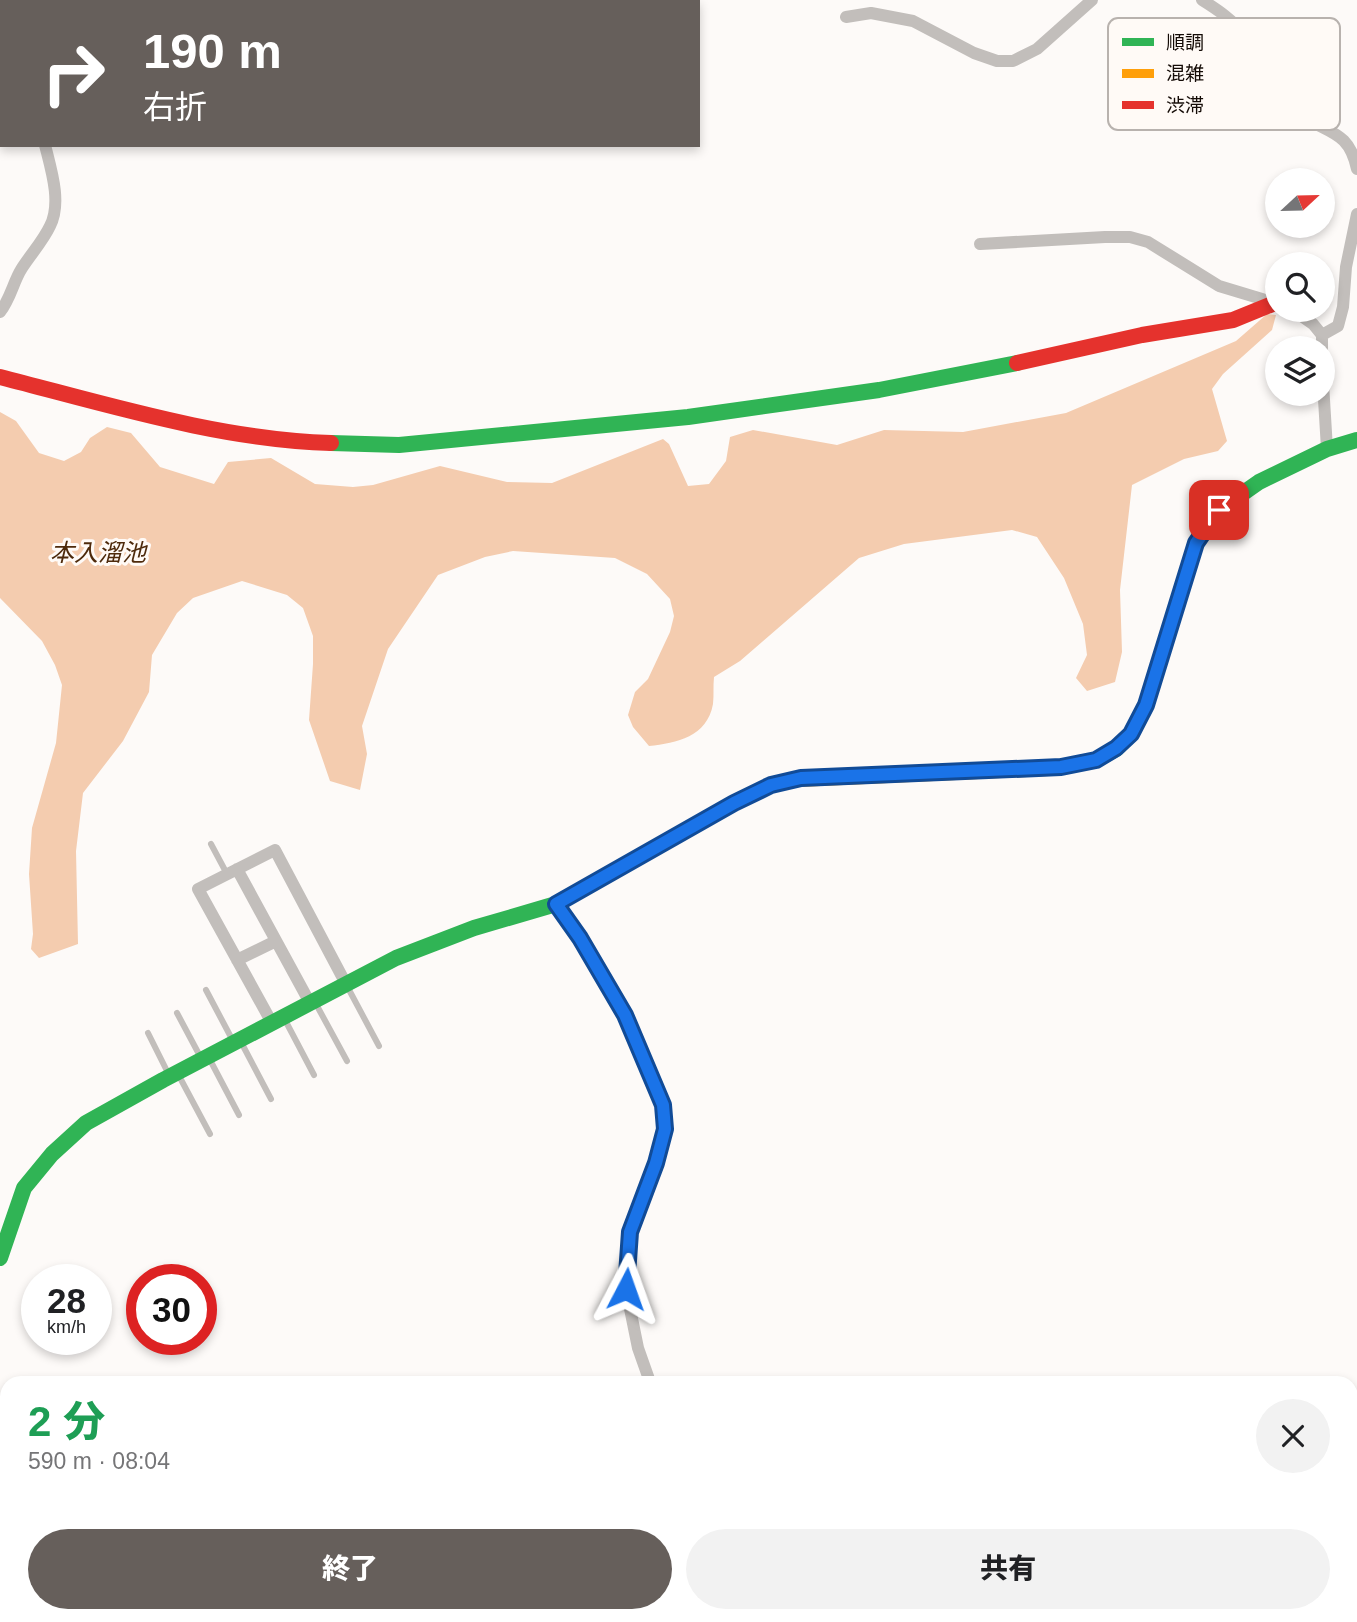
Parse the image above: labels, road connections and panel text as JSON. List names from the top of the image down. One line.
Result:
{"water":["本入溜池"],"legend":["順調","混雑","渋滞"],"north":"right","page":{"turn":["190 m","右折"],"speed":"28 km/h","limit":"30","heading":["2 分","590 m · 08:04"],"buttons":["終了","共有"]}}
